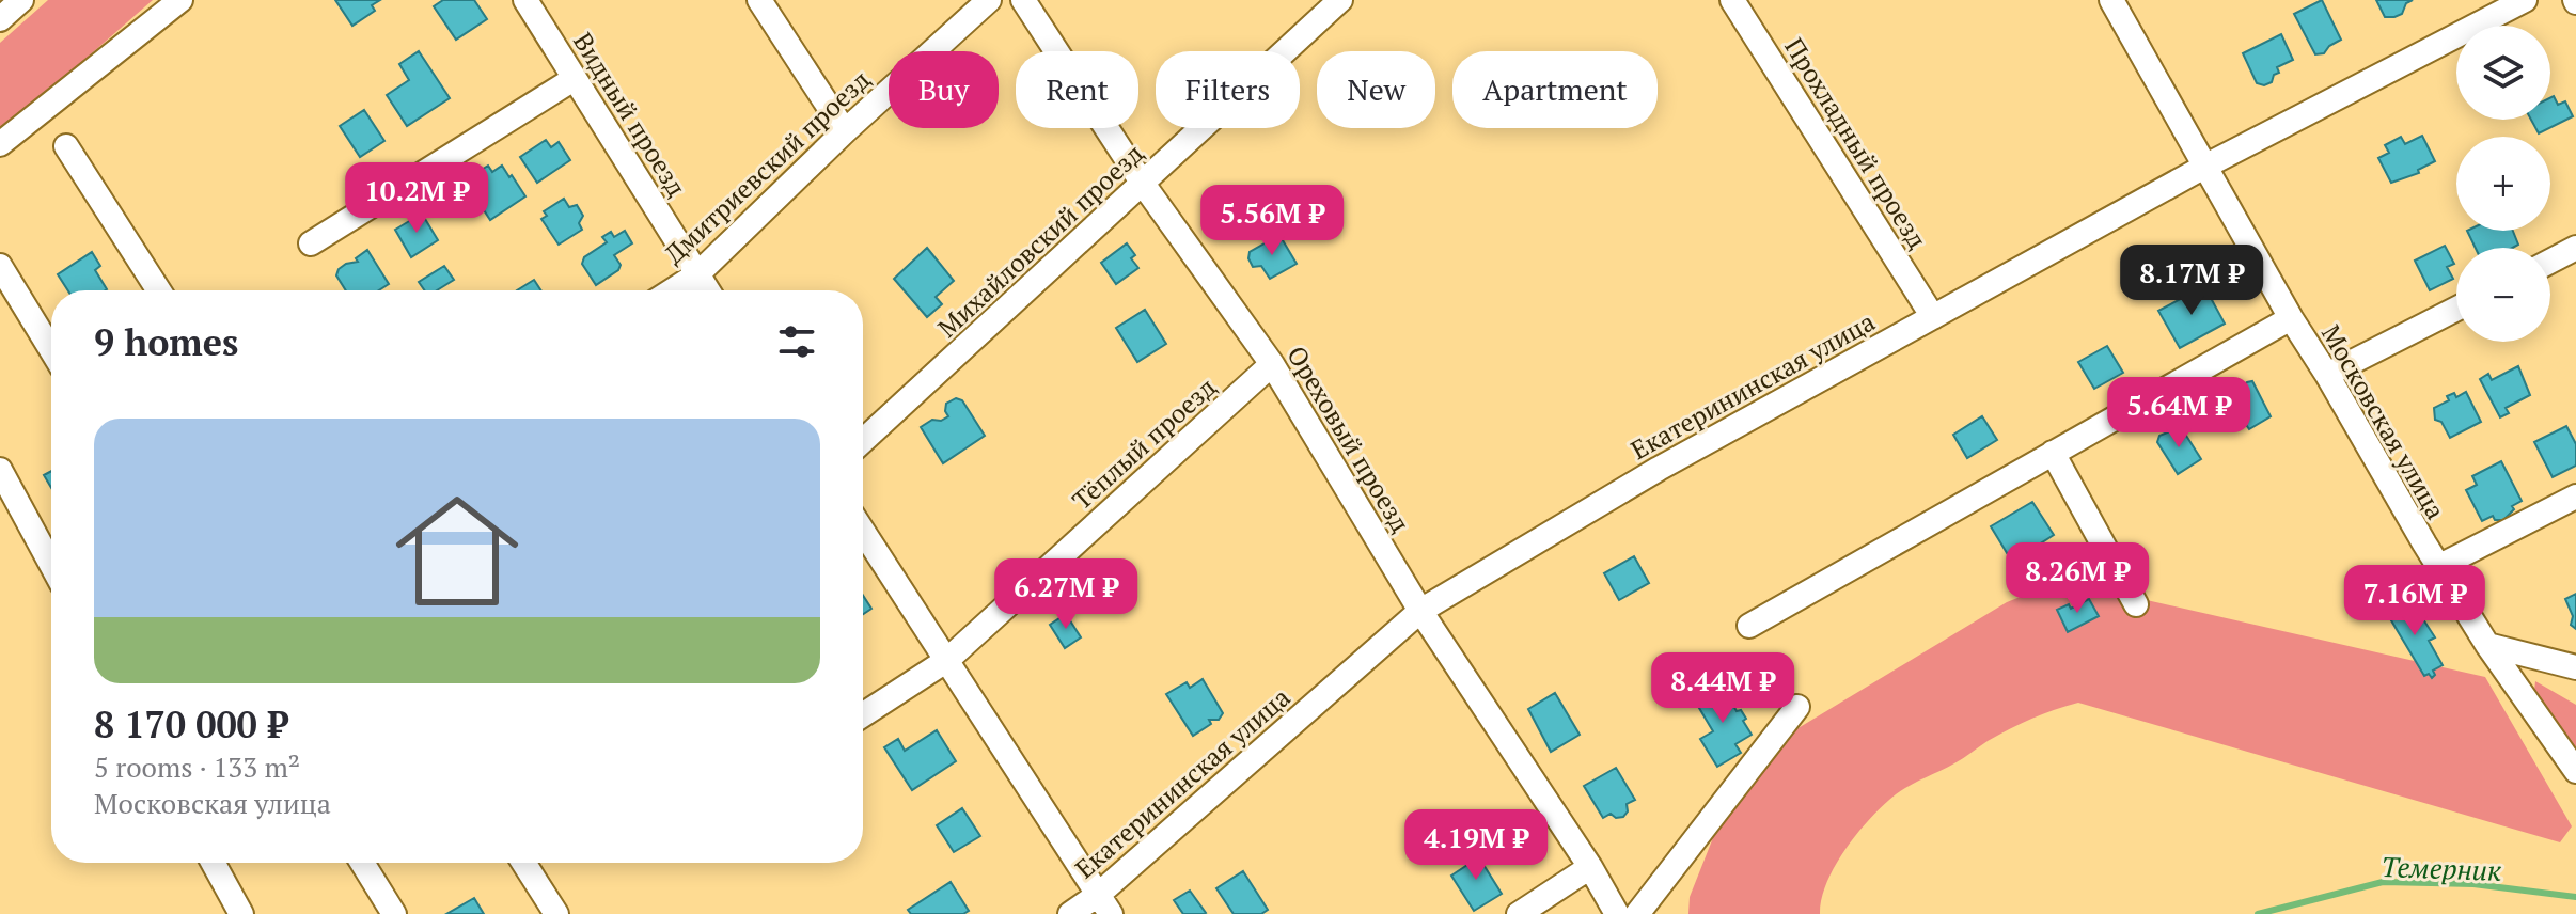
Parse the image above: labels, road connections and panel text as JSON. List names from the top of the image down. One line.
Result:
{"streets":{"street":["Видный проезд","Прохладный проезд","Дмитриевский проезд","Михайловский проезд","Екатерининская улица","Московская улица","Ореховый проезд","Тёплый проезд"]},"crossings":[["Видный проезд","Дмитриевский проезд"],["Прохладный проезд","Екатерининская улица"],["Михайловский проезд","Ореховый проезд"],["Екатерининская улица","Московская улица"],["Екатерининская улица","Ореховый проезд"],["Ореховый проезд","Тёплый проезд"]],"water":["Темерник"],"page":{"map_buttons":["+","−"],"chip":["Buy","Rent","Filters","New","Apartment"],"price":["10.2M ₽","5.56M ₽","8.17M ₽","5.64M ₽","8.26M ₽","6.27M ₽","7.16M ₽","8.44M ₽","4.19M ₽"],"heading":"9 homes","list":[{"name":"8 170 000 ₽","note":"5 rooms · 133 m² · Московская улица"}]}}
